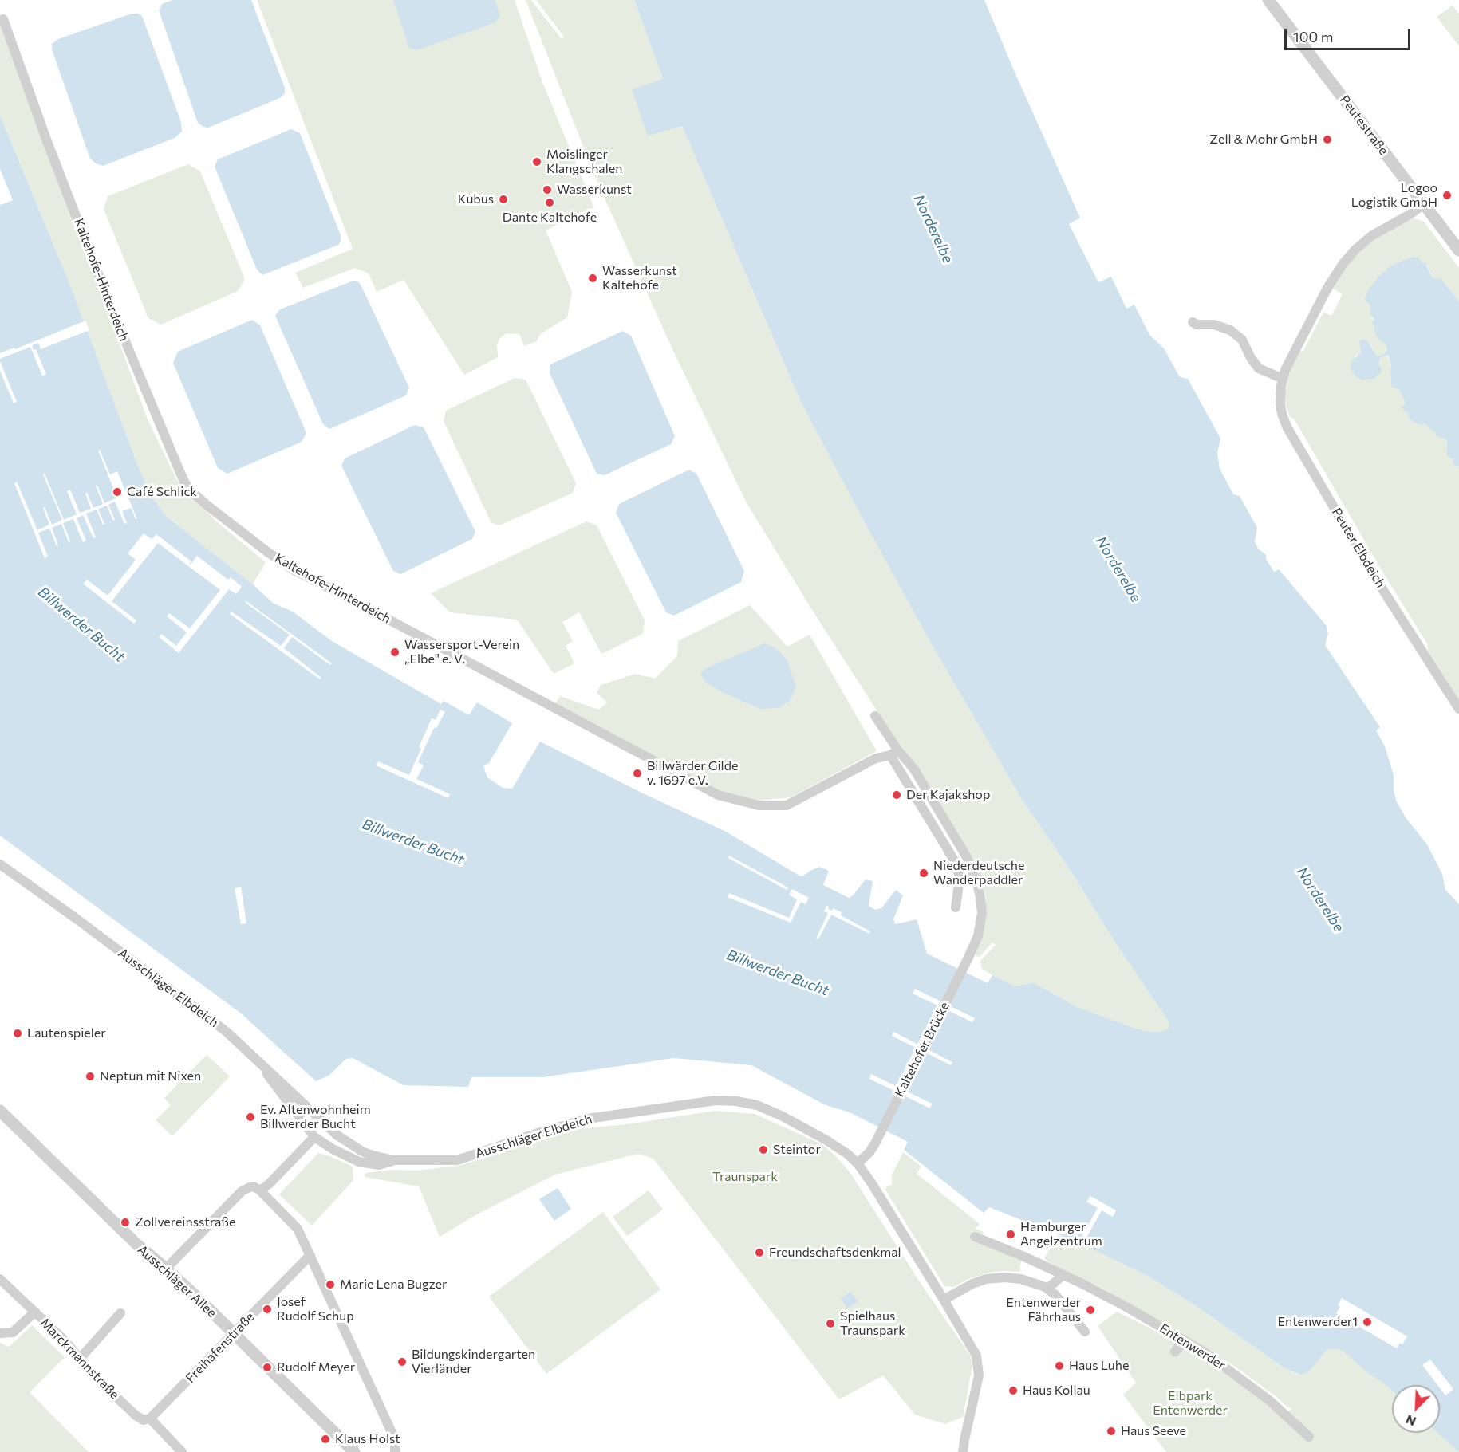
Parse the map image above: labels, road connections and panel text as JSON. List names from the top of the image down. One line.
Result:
{"streets":{"street":["Peutestraße","Kaltehofe-Hinterdeich","Peuter Elbdeich","Ausschläger Elbdeich","Kaltehofer Brücke","Ausschläger Allee","Entenwerder","Freihafenstraße","Marckmannstraße"]},"crossings":[["Peutestraße","Peuter Elbdeich"],["Kaltehofe-Hinterdeich","Kaltehofer Brücke"],["Ausschläger Elbdeich","Kaltehofer Brücke"],["Ausschläger Allee","Freihafenstraße"],["Freihafenstraße","Marckmannstraße"]],"water":["Norderelbe","Billwerder Bucht"],"parks":["Traunspark","Elbpark Entenwerder"],"places":["Zell & Mohr GmbH","Moislinger Klangschalen","Wasserkunst","Logoo Logistik GmbH","Kubus","Dante Kaltehofe","Wasserkunst Kaltehofe","Café Schlick","Wassersport-Verein „Elbe\" e. V.","Billwärder Gilde v. 1697 e.V.","Der Kajakshop","Niederdeutsche Wanderpaddler","Lautenspieler","Neptun mit Nixen","Ev. Altenwohnheim Billwerder Bucht","Steintor","Zollvereinsstraße","Hamburger Angelzentrum","Freundschaftsdenkmal","Marie Lena Bugzer","Josef Rudolf Schup","Entenwerder Fährhaus","Entenwerder1","Spielhaus Traunspark","Bildungskindergarten Vierländer","Haus Luhe","Rudolf Meyer","Haus Kollau","Haus Seeve","Klaus Holst"],"scale_bar":"100 m","north":"bottom left"}
